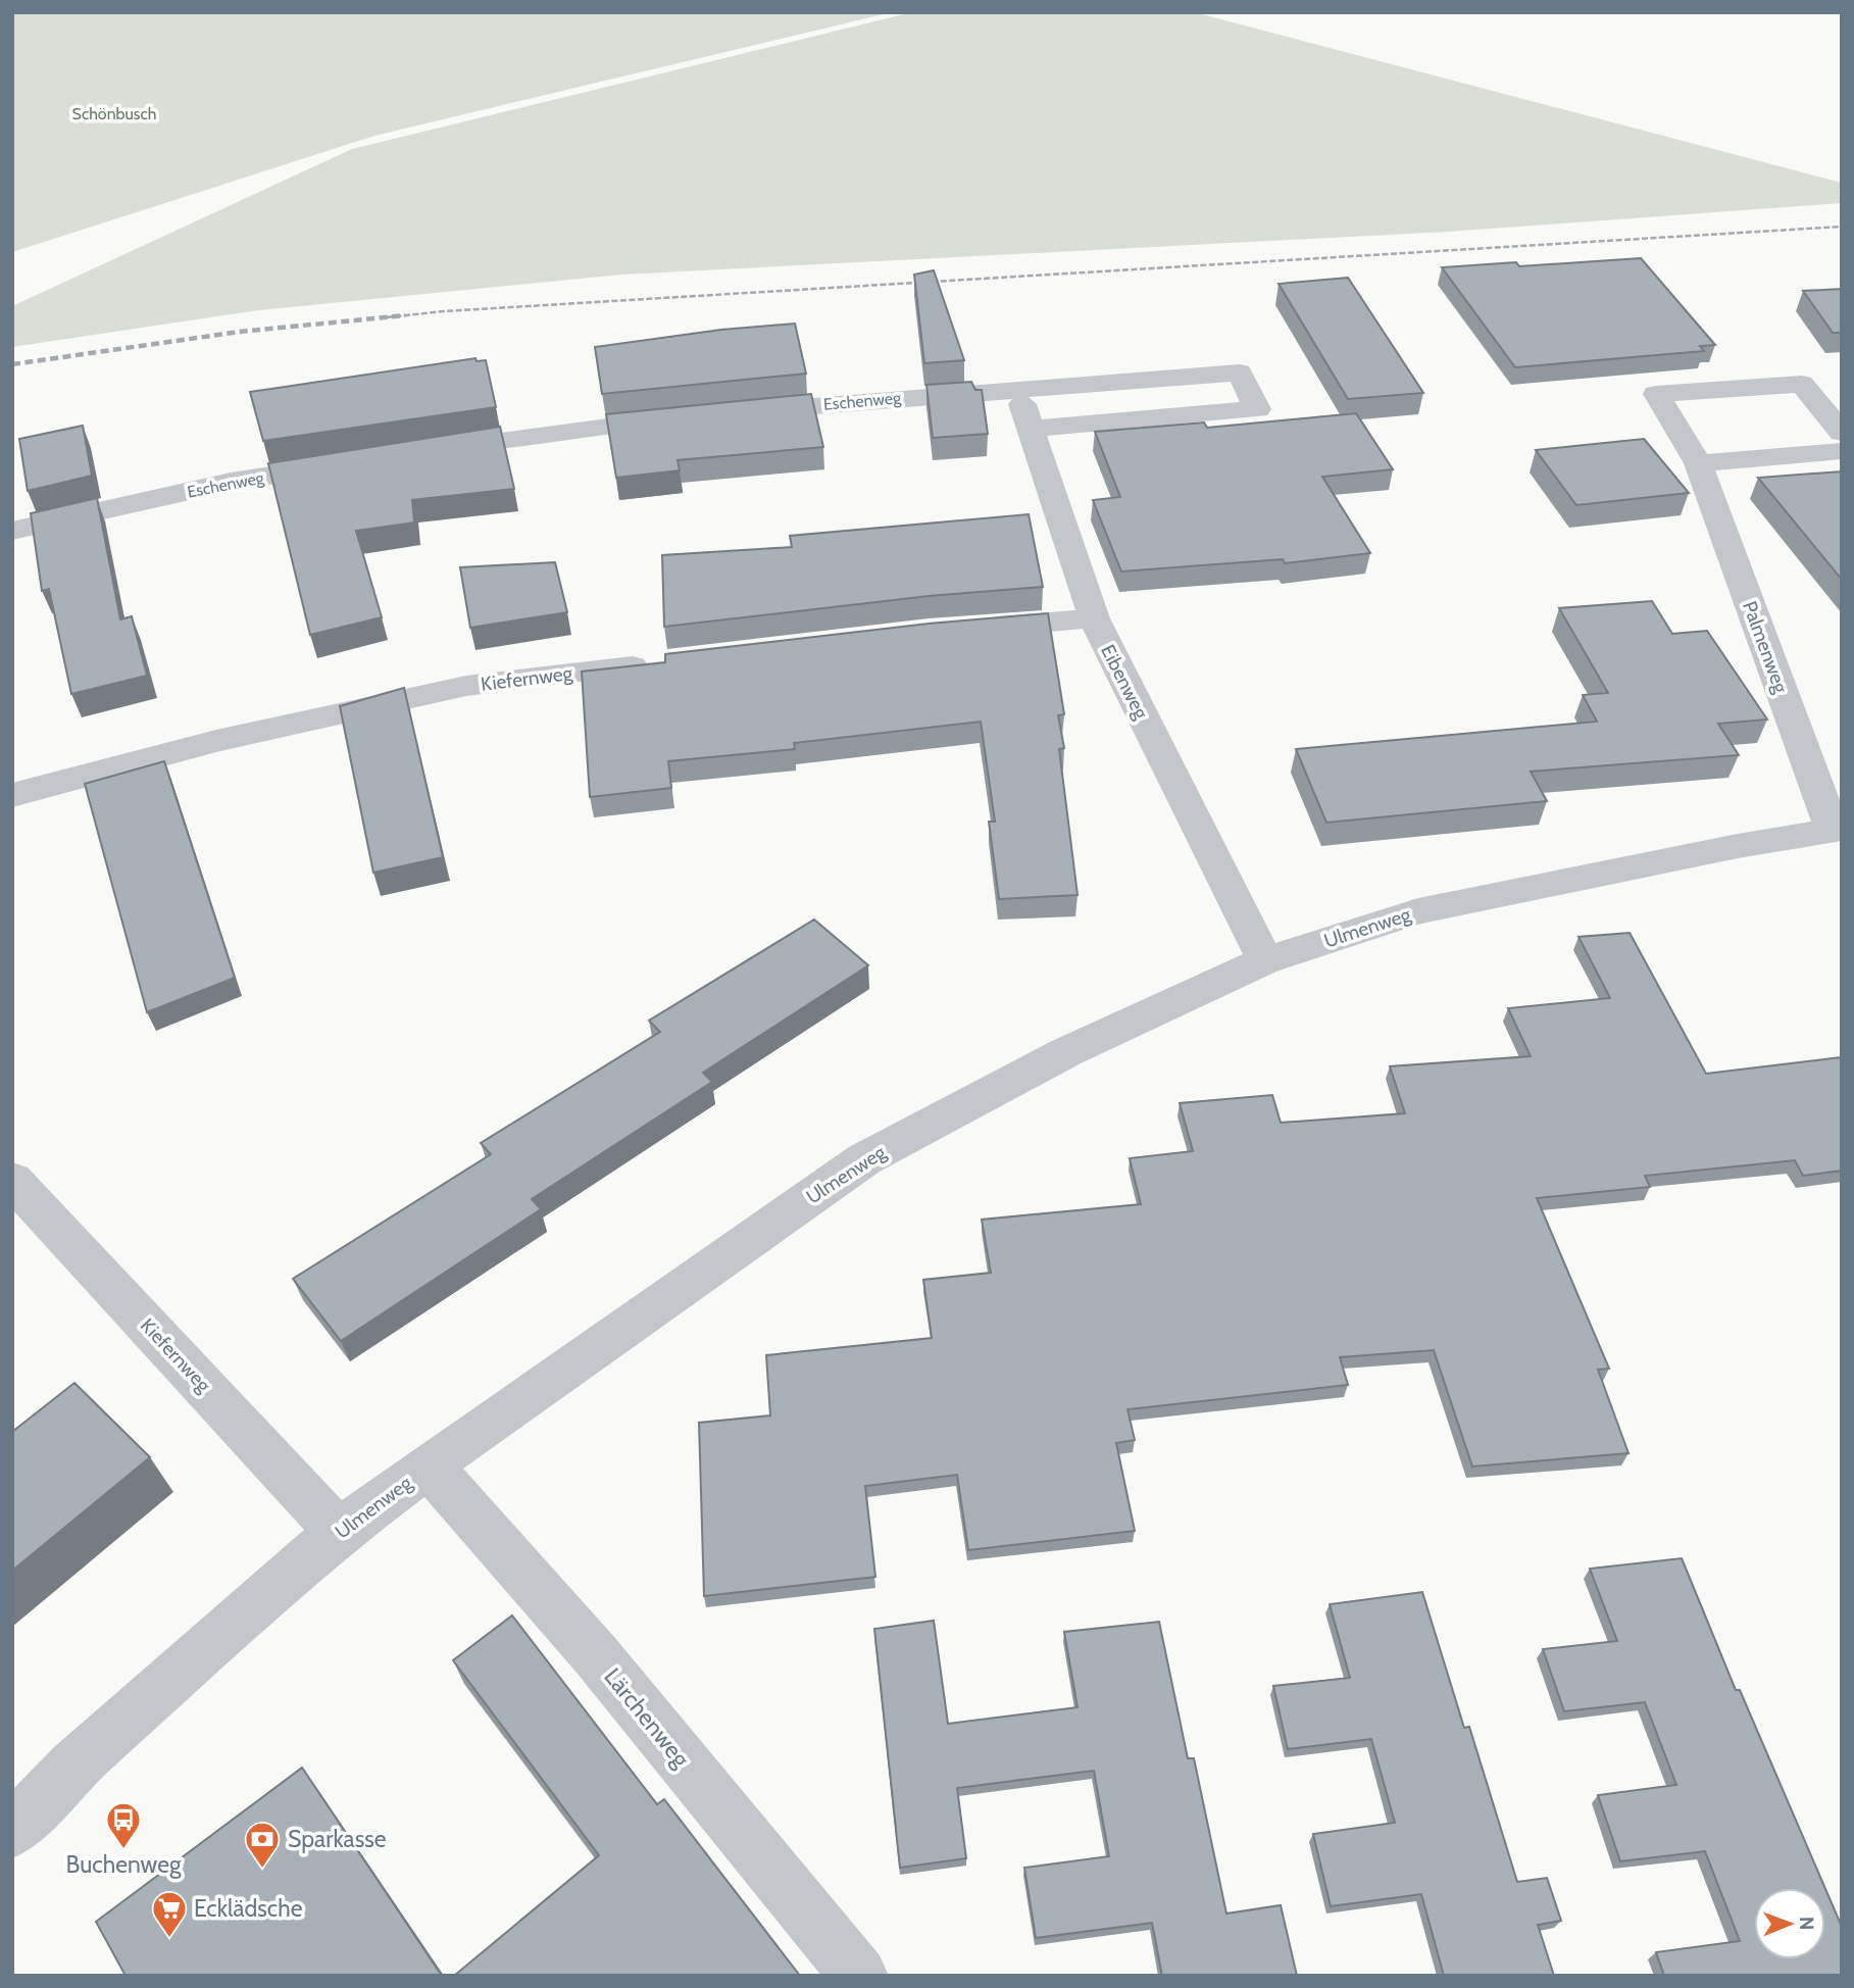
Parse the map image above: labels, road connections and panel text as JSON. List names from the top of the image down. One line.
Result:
{"streets":{"street":["Eschenweg","Palmenweg","Kiefernweg","Eibenweg","Ulmenweg","Lärchenweg"]},"crossings":[["Eschenweg","Eibenweg"],["Palmenweg","Ulmenweg"],["Kiefernweg","Ulmenweg"],["Eibenweg","Ulmenweg"],["Ulmenweg","Lärchenweg"]],"parks":["Schönbusch"],"places":{"bus stop":["Buchenweg"],"bank":["Sparkasse"],"supermarket":["Ecklädsche"]},"north":"right"}
